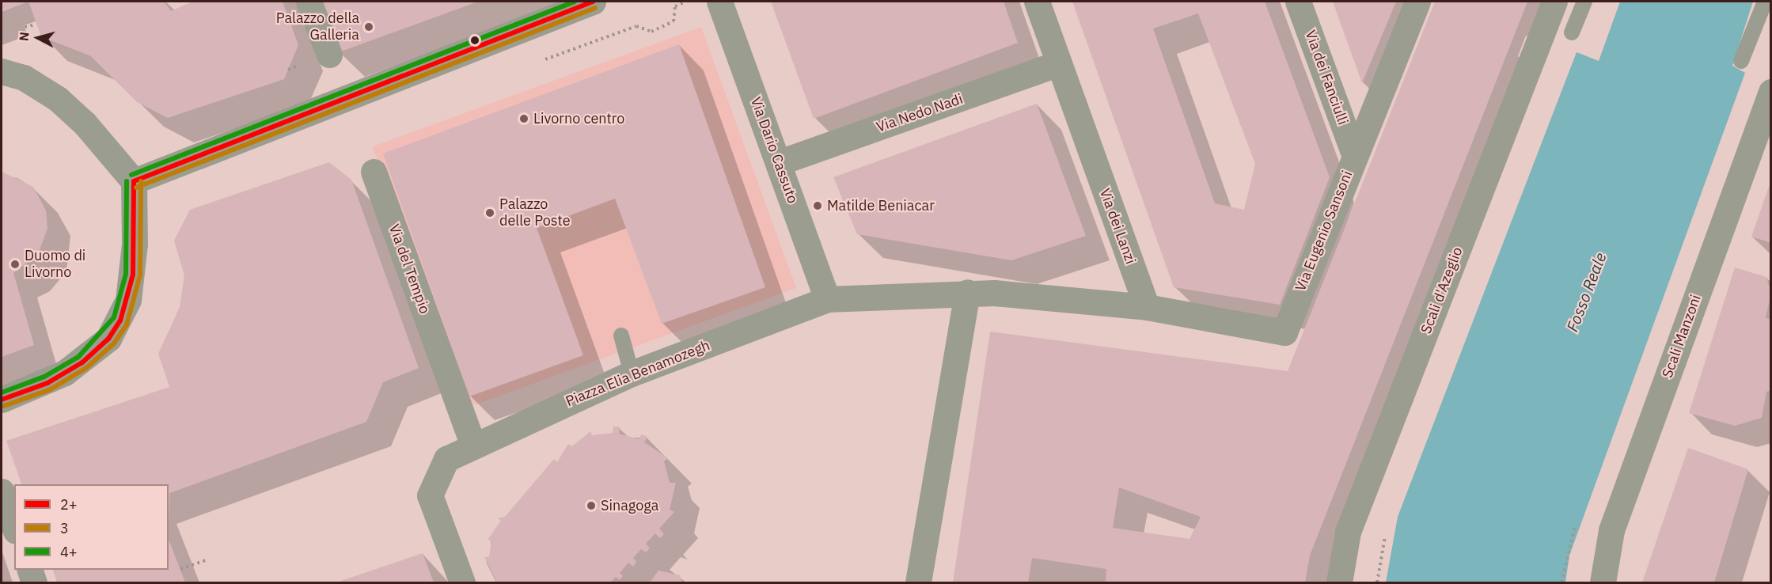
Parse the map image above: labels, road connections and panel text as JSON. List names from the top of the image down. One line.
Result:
{"streets":{"street":["Via dei Fanciulli","Via Nedo Nadi","Via Dario Cassuto","Via dei Lanzi","Via Eugenio Sansoni","Via del Tempio","Scali d'Azeglio","Scali Manzoni","Piazza Elia Benamozegh"]},"crossings":[["Via dei Fanciulli","Via Eugenio Sansoni"],["Via Nedo Nadi","Via Dario Cassuto"],["Via Nedo Nadi","Via dei Lanzi"],["Via Dario Cassuto","Piazza Elia Benamozegh"],["Via dei Lanzi","Via Eugenio Sansoni"],["Via dei Lanzi","Piazza Elia Benamozegh"],["Via Eugenio Sansoni","Piazza Elia Benamozegh"],["Via del Tempio","Piazza Elia Benamozegh"]],"water":["Fosso Reale"],"places":["Palazzo della Galleria","Livorno centro","Matilde Beniacar","Palazzo delle Poste","Duomo di Livorno","Sinagoga"],"lines":["transit line 2+","transit line 4+","transit line 3"],"legend":["2+","3","4+"],"north":"left"}
